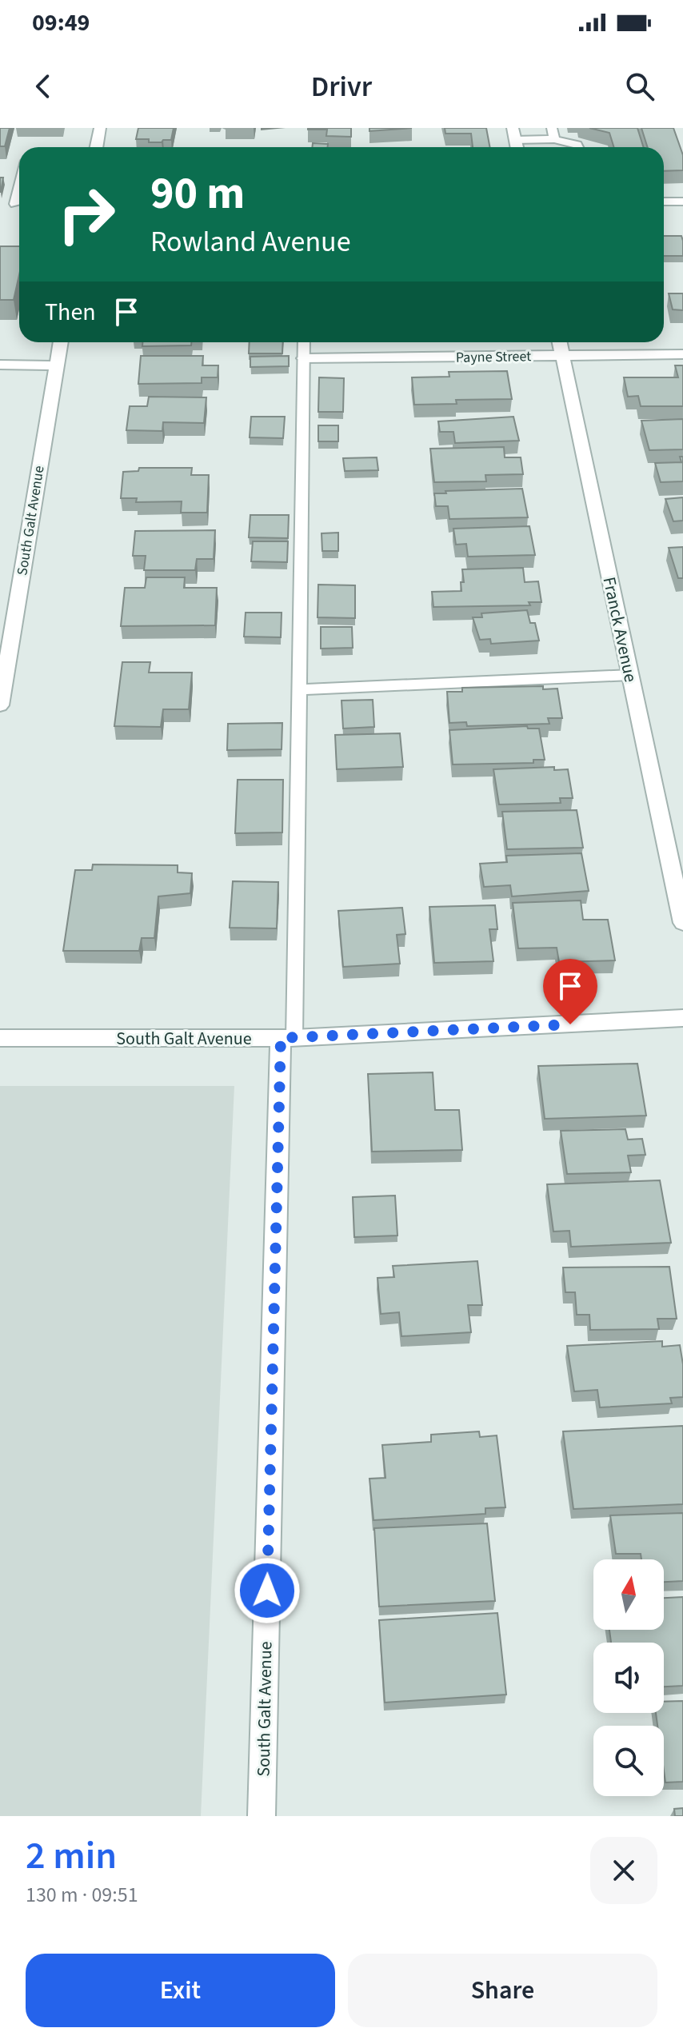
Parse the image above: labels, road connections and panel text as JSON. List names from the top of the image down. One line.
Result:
{"streets":{"street":["Payne Street","South Galt Avenue","Franck Avenue"]},"crossings":[["Payne Street","Franck Avenue"]],"north":"top","page":{"status":"09:49","header":"Drivr","turn":["90 m","Rowland Avenue"],"then":"Then","heading":["2 min","130 m · 09:51"],"buttons":["Exit","Share"]}}
